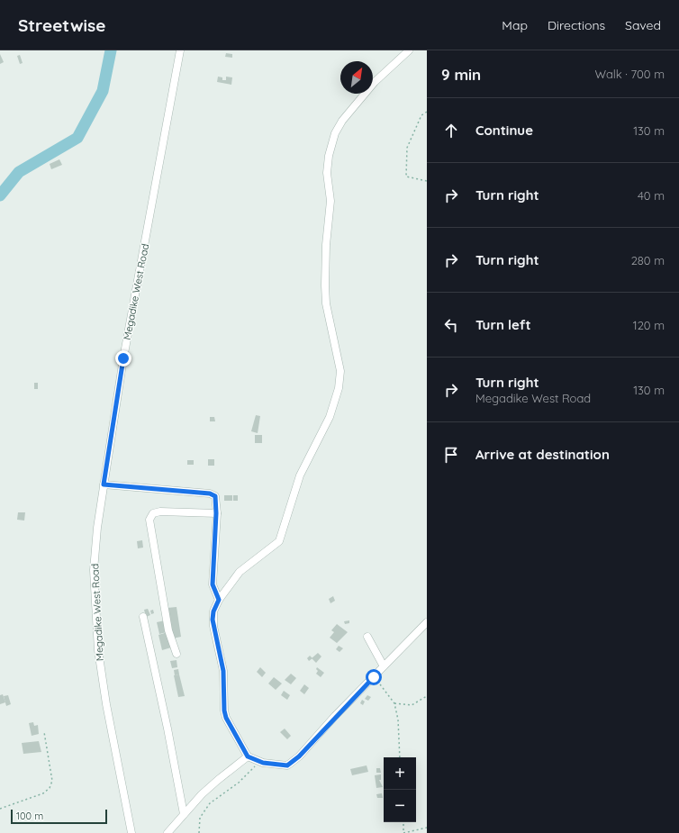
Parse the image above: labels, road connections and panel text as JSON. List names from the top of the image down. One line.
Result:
{"streets":{"street":["Megadike West Road"]},"scale_bar":"100 m","north":"top right","page":{"header":"Streetwise","nav":["Map","Directions","Saved"],"heading":["9 min","Walk · 700 m"],"list":[["Continue","130 m"],["Turn right","40 m"],["Turn right","280 m"],["Turn left","120 m"],["Turn right","Megadike West Road","130 m"],"Arrive at destination"],"map_buttons":["+","−"],"scale":"100 m"}}
